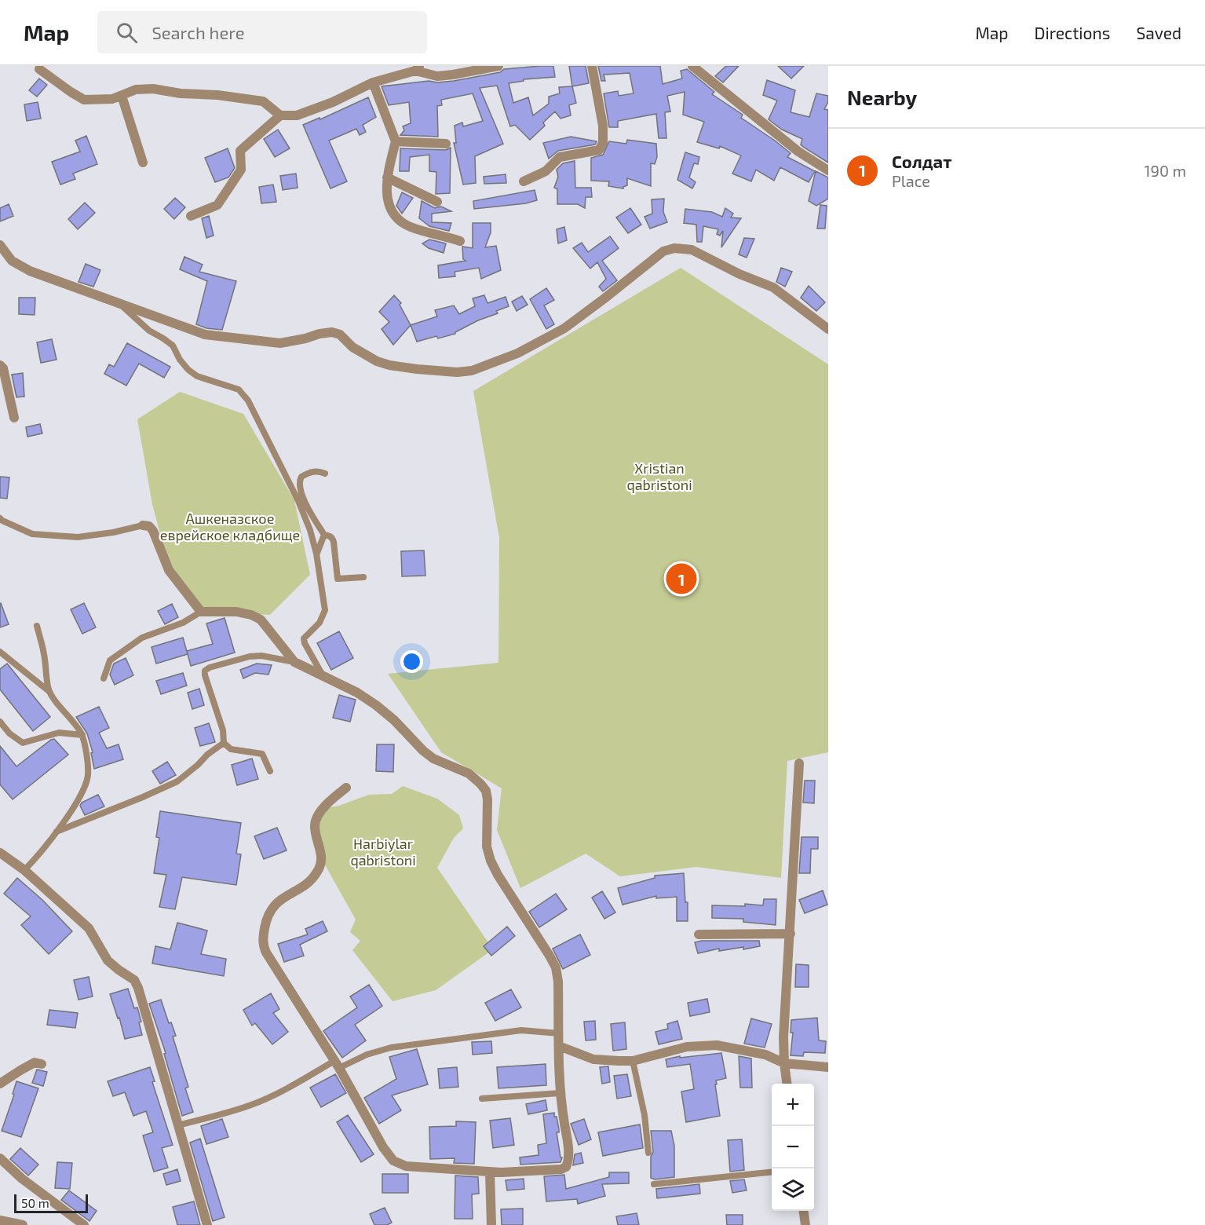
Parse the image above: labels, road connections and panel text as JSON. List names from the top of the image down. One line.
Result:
{"parks":["Xristian qabristoni","Ашкеназское еврейское кладбище","Harbiylar qabristoni"],"scale_bar":"50 m","page":{"header":"Map","search":"Search here","nav":["Map","Directions","Saved"],"heading":"Nearby","list":[{"mark":"1","name":"Солдат","note":"Place","value":"190 m"}],"pins":"1","map_buttons":["+","−"],"scale":"50 m"}}
